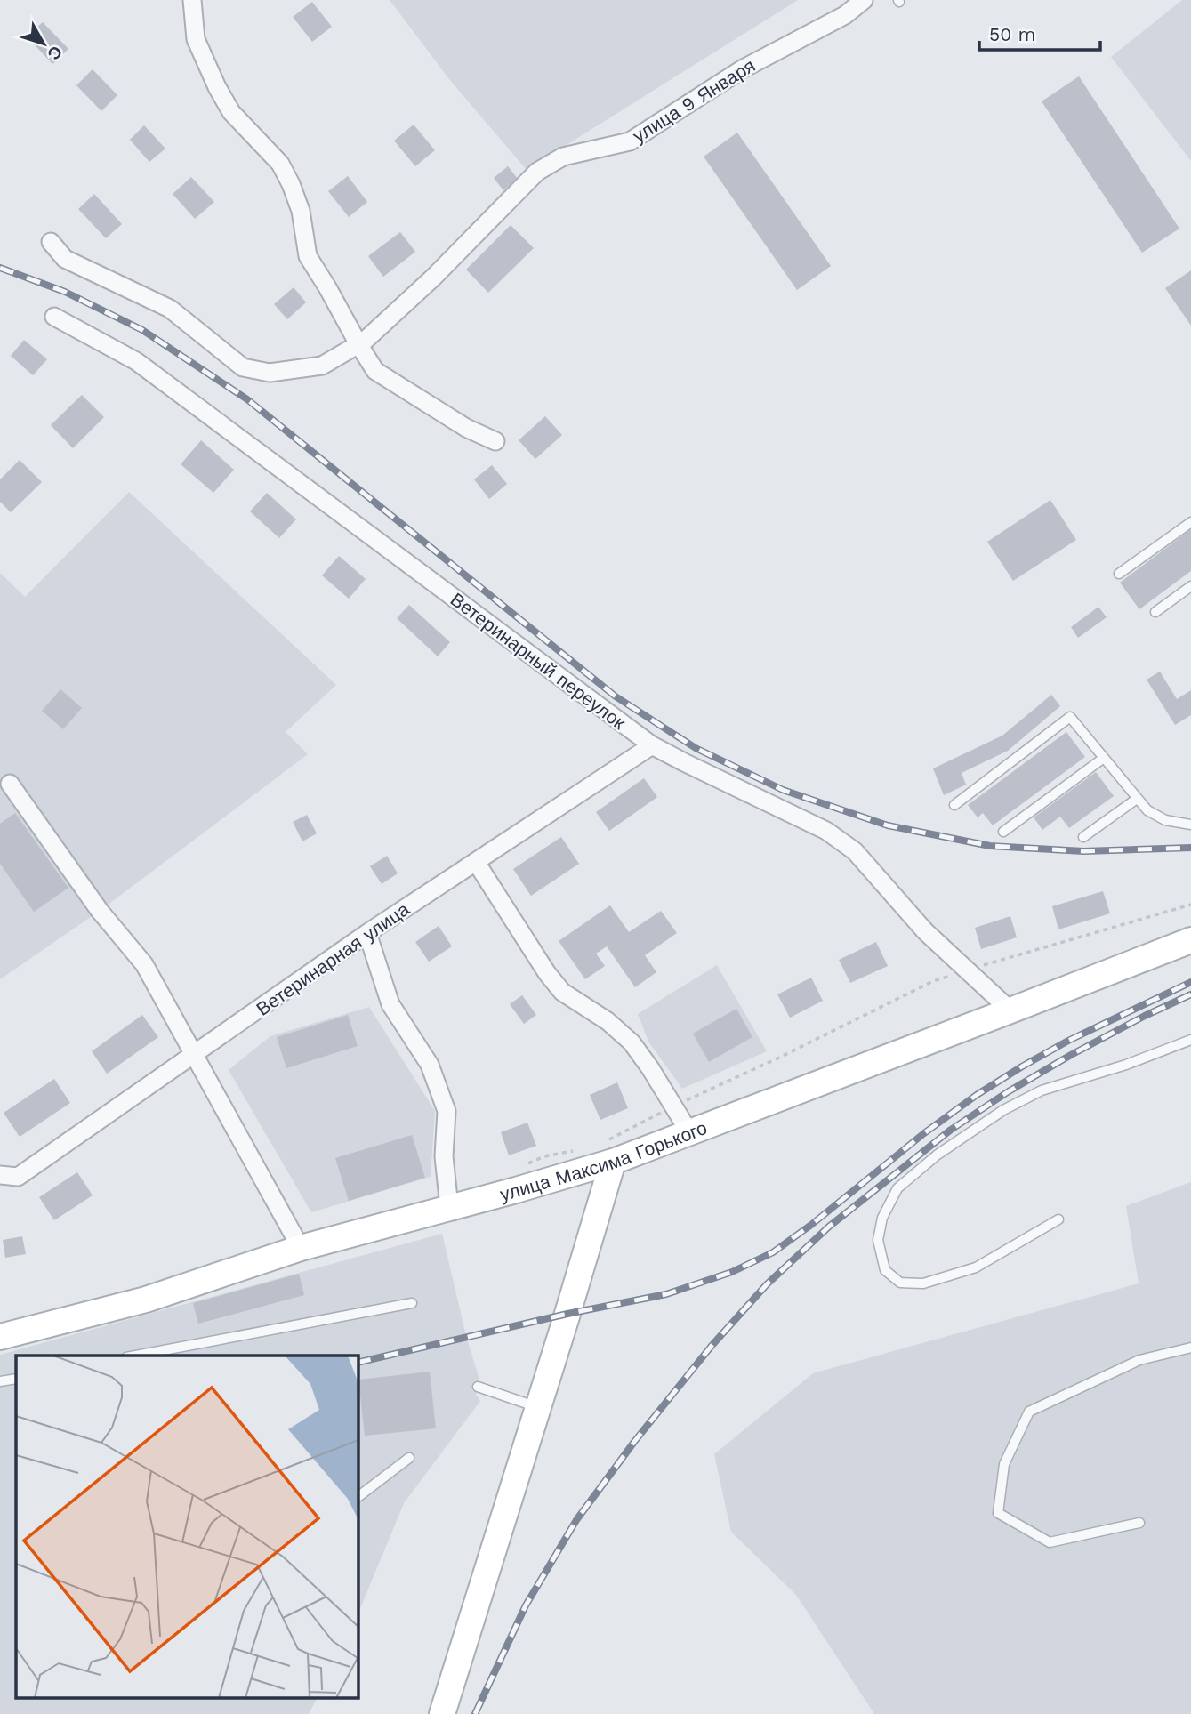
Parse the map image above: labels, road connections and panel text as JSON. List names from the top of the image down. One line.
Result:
{"streets":{"street":["улица 9 Января","Ветеринарный переулок","Ветеринарная улица","улица Максима Горького"]},"crossings":[["Ветеринарный переулок","Ветеринарная улица"],["Ветеринарный переулок","улица Максима Горького"]],"scale_bar":"50 m","north":"bottom right"}
